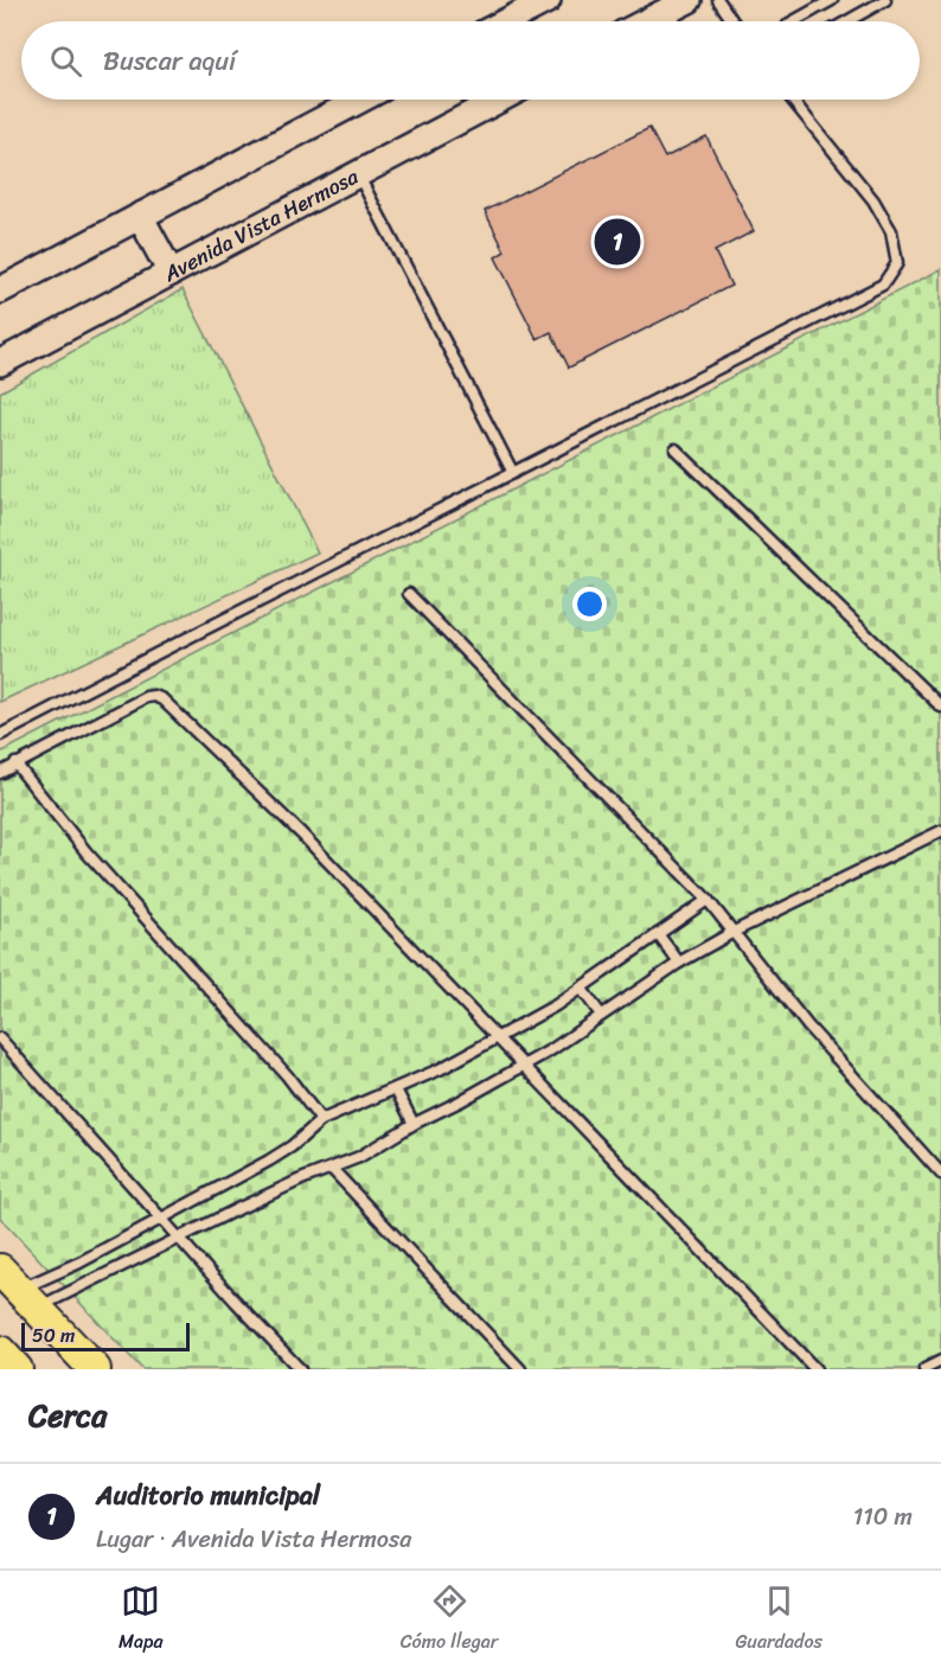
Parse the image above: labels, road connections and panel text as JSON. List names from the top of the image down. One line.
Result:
{"streets":{"street":["Avenida Vista Hermosa"]},"scale_bar":"50 m","page":{"search":"Buscar aquí","pins":"1","scale":"50 m","heading":"Cerca","list":[{"mark":"1","name":"Auditorio municipal","note":"Lugar · Avenida Vista Hermosa","value":"110 m"}],"nav":["Mapa","Cómo llegar","Guardados"]}}
